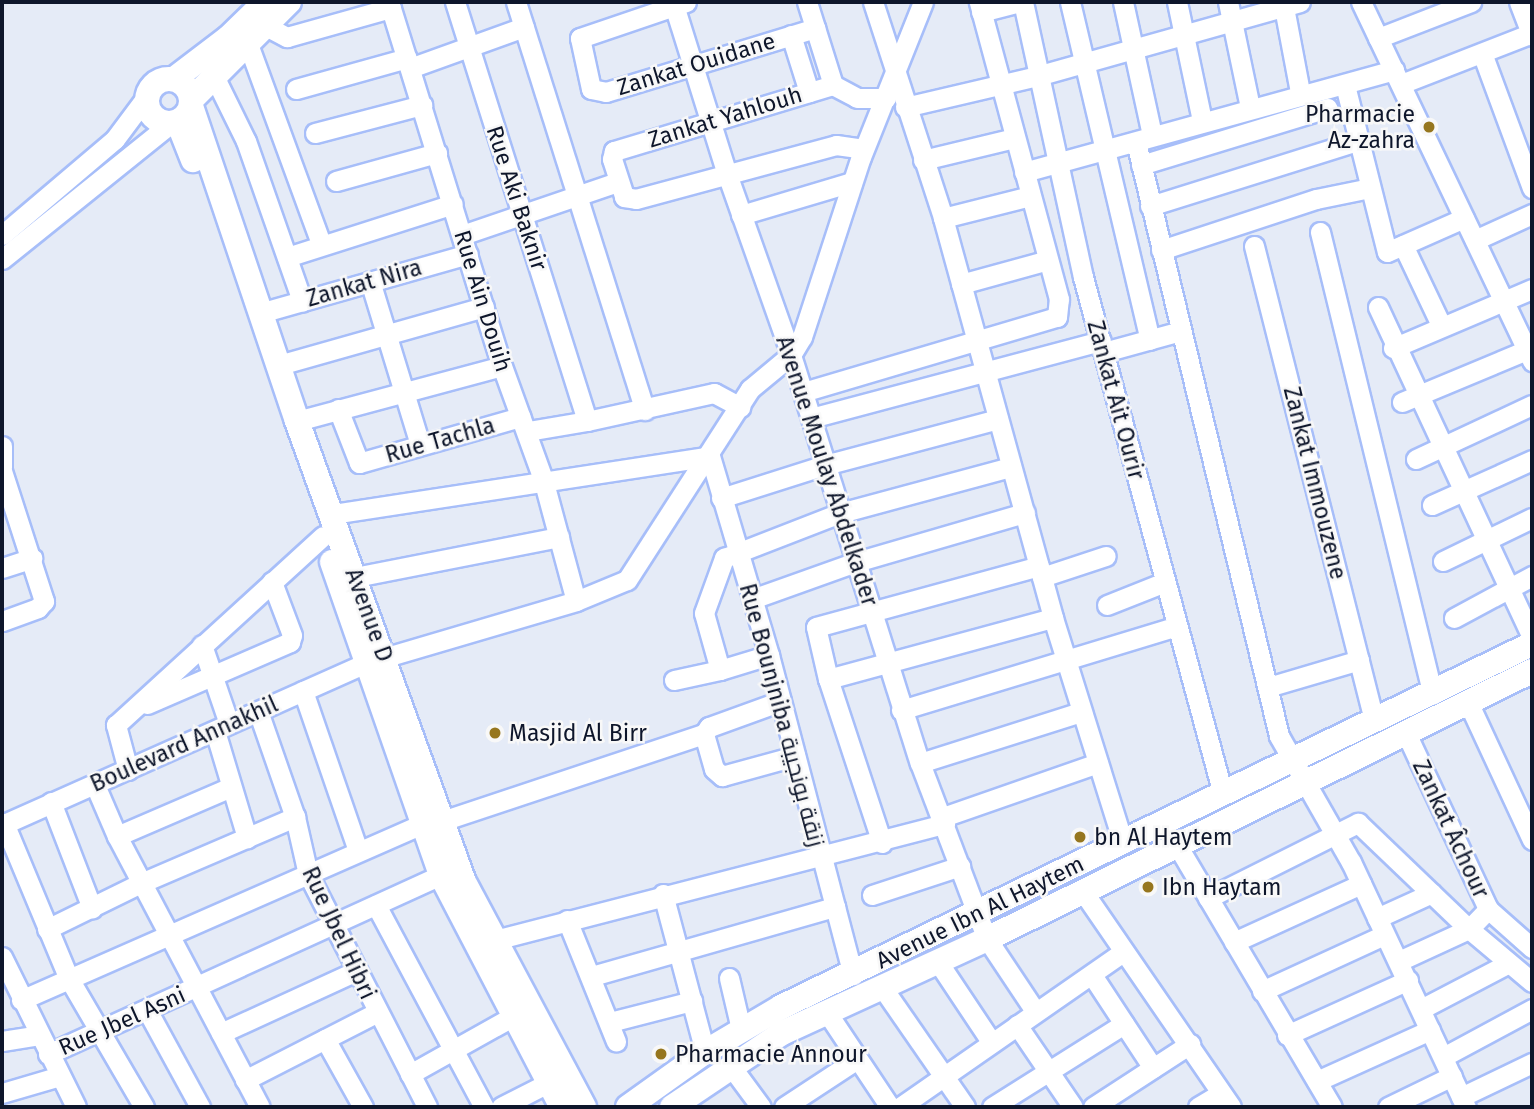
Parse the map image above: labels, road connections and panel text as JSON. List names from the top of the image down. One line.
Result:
{"streets":{"main road":["Avenue D","Avenue Ibn Al Haytem"],"street":["Zankat Ouidane","Zankat Yahlouh","Rue Aki Baknir","Zankat Nira","Rue Ain Douih","Zankat Ait Ourir","Rue Tachla","Avenue Moulay Abdelkader","Zankat Immouzene","Rue Bounjniba زنقة بونجيبة","Boulevard Annakhil","Zankat Âchour","Rue Jbel Hibri","Rue Jbel Asni"]},"crossings":[["Zankat Ouidane","Avenue Moulay Abdelkader"],["Zankat Yahlouh","Zankat Nira"],["Zankat Yahlouh","Avenue Moulay Abdelkader"],["Rue Aki Baknir","Zankat Nira"],["Rue Aki Baknir","Rue Tachla"],["Zankat Nira","Rue Ain Douih"],["Zankat Nira","Avenue D"],["Rue Ain Douih","Rue Tachla"],["Rue Ain Douih","Boulevard Annakhil"],["Zankat Ait Ourir","Avenue Ibn Al Haytem"],["Rue Tachla","Boulevard Annakhil"],["Avenue Moulay Abdelkader","Boulevard Annakhil"],["Avenue Moulay Abdelkader","Avenue Ibn Al Haytem"],["Zankat Immouzene","Avenue Ibn Al Haytem"],["Avenue D","Boulevard Annakhil"],["Avenue D","Rue Jbel Asni"],["Rue Bounjniba زنقة بونجيبة","Boulevard Annakhil"],["Rue Bounjniba زنقة بونجيبة","Avenue Ibn Al Haytem"],["Boulevard Annakhil","Rue Jbel Hibri"],["Zankat Âchour","Avenue Ibn Al Haytem"],["Rue Jbel Hibri","Rue Jbel Asni"]],"places":["Pharmacie Az-zahra","Masjid Al Birr","bn Al Haytem","Ibn Haytam","Pharmacie Annour"]}
